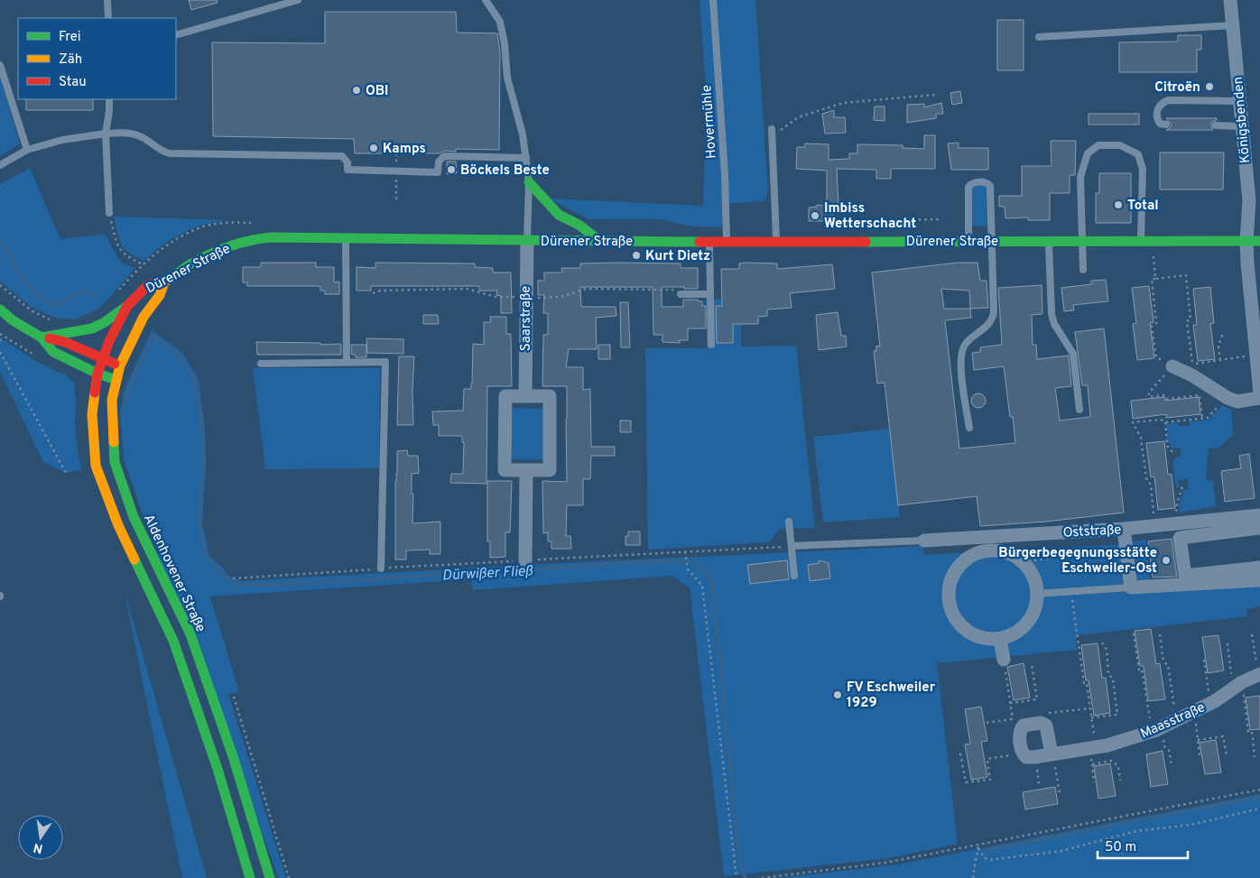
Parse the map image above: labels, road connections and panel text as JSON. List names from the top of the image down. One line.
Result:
{"streets":{"main road":["Dürener Straße","Aldenhovener Straße"],"street":["Königsbenden","Saarstraße","Oststraße","Maasstraße"],"lane":["Hovermühle"]},"crossings":[["Königsbenden","Dürener Straße"],["Hovermühle","Dürener Straße"],["Dürener Straße","Saarstraße"],["Dürener Straße","Aldenhovener Straße"]],"water":["Dürwißer Fließ"],"places":["Citroën","OBI","Kamps","Böckels Beste","Total","Imbiss Wetterschacht","Kurt Dietz","Bürgerbegegnungsstätte Eschweiler-Ost","FV Eschweiler 1929"],"legend":["Frei","Zäh","Stau"],"scale_bar":"50 m","north":"bottom"}
